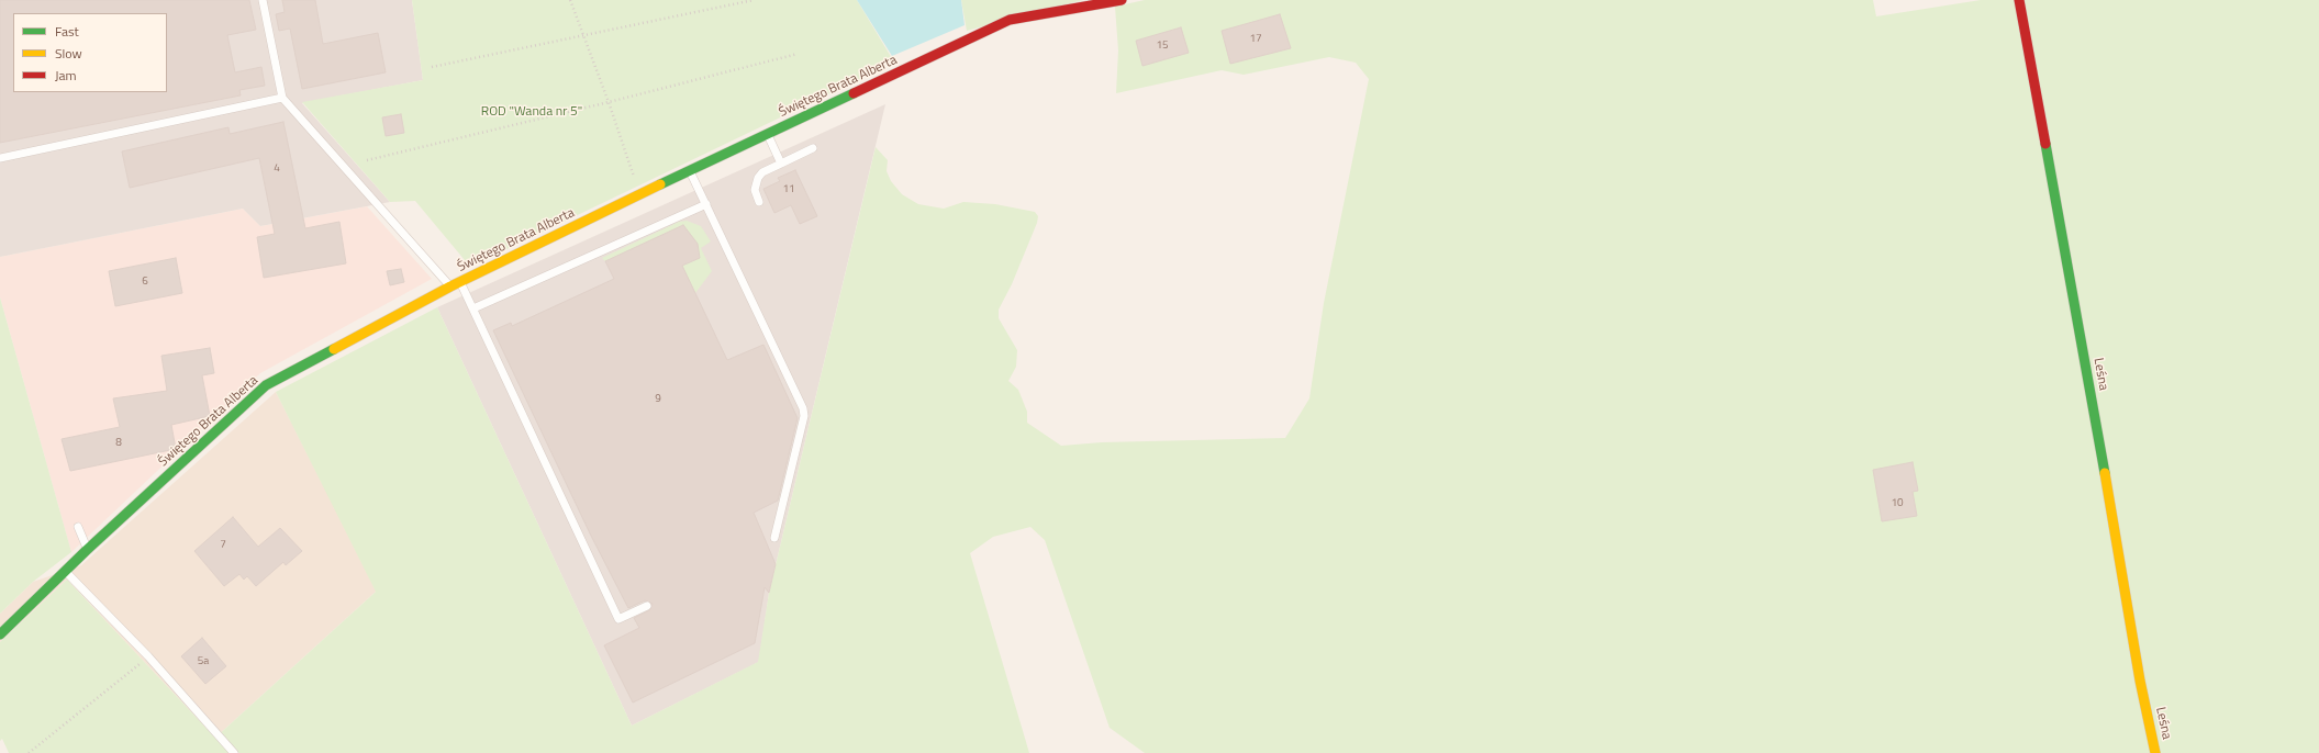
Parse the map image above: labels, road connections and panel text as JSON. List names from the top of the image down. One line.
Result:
{"streets":{"street":["Świętego Brata Alberta","Leśna"]},"parks":["ROD \"Wanda nr 5\""],"house_numbers":["17","15","4","11","6","9","8","10","7","5a"],"legend":["Fast","Slow","Jam"]}
